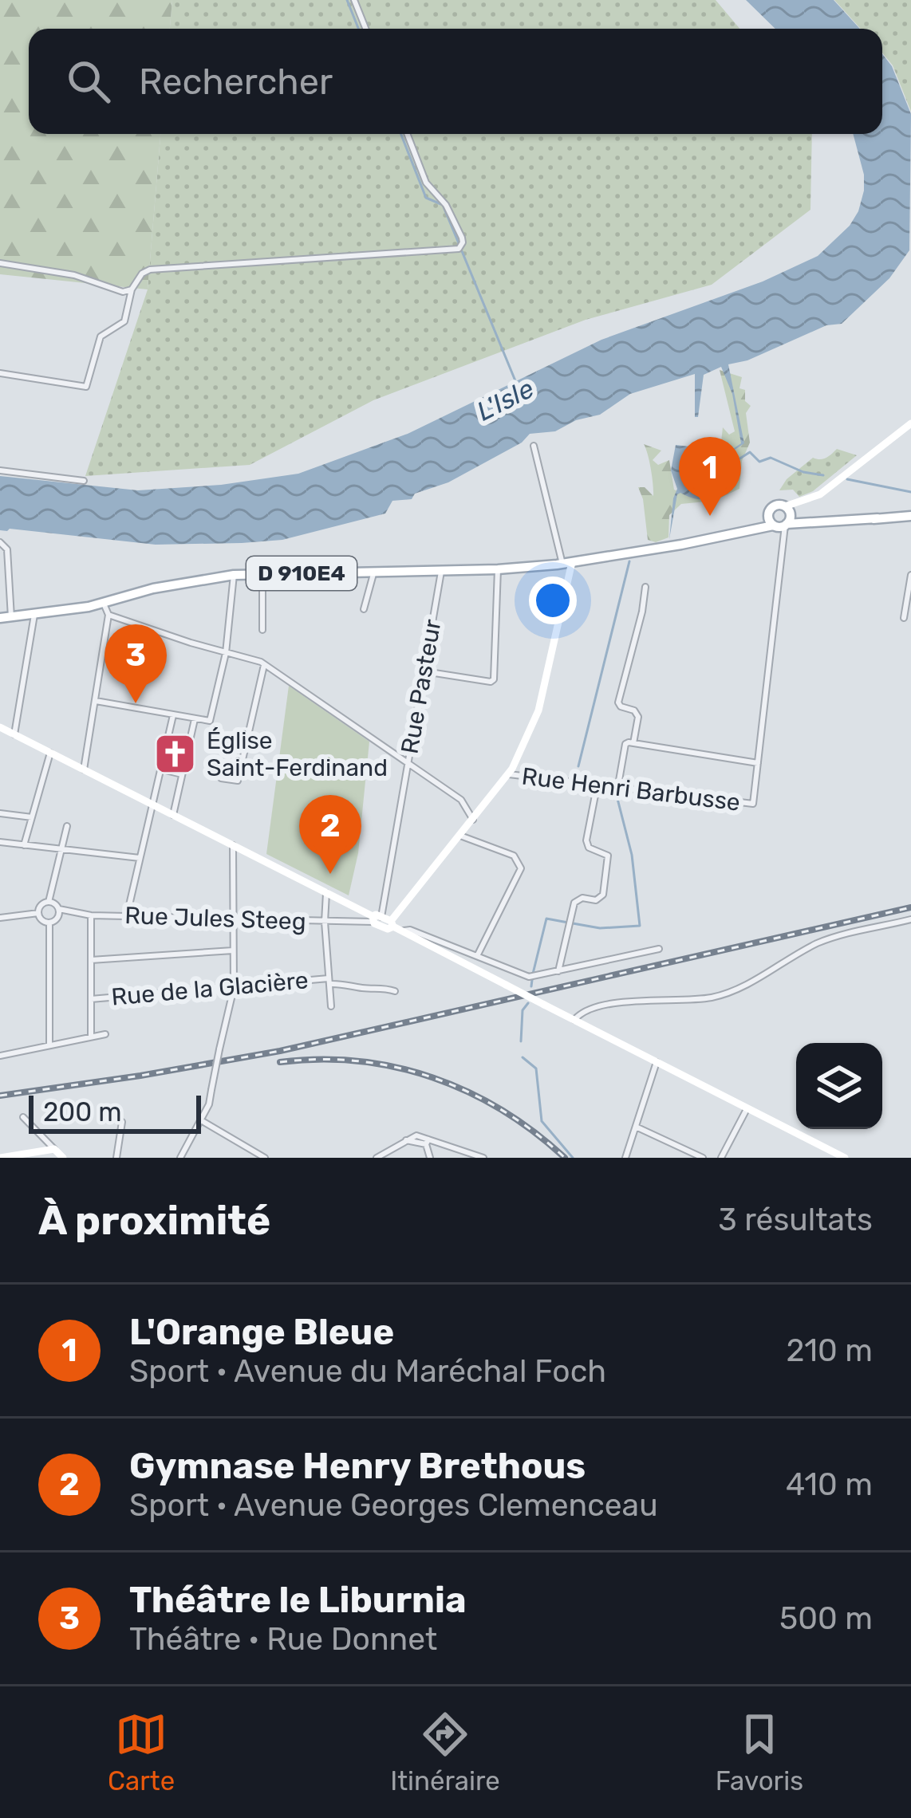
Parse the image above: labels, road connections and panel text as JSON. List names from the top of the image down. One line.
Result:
{"streets":{"main road":["D 910E4"],"street":["Rue Pasteur","Rue Henri Barbusse","Rue Jules Steeg","Rue de la Glacière"]},"crossings":[["D 910E4","Rue Pasteur"],["Rue Pasteur","Rue Jules Steeg"]],"water":["L'Isle"],"places":{"church":["Église Saint-Ferdinand"]},"scale_bar":"200 m","page":{"search":"Rechercher","pins":["1","3","2"],"scale":"200 m","heading":["À proximité","3 résultats"],"list":[{"mark":"1","name":"L'Orange Bleue","note":"Sport · Avenue du Maréchal Foch","value":"210 m"},{"mark":"2","name":"Gymnase Henry Brethous","note":"Sport · Avenue Georges Clemenceau","value":"410 m"},{"mark":"3","name":"Théâtre le Liburnia","note":"Théâtre · Rue Donnet","value":"500 m"}],"nav":["Carte","Itinéraire","Favoris"]}}
